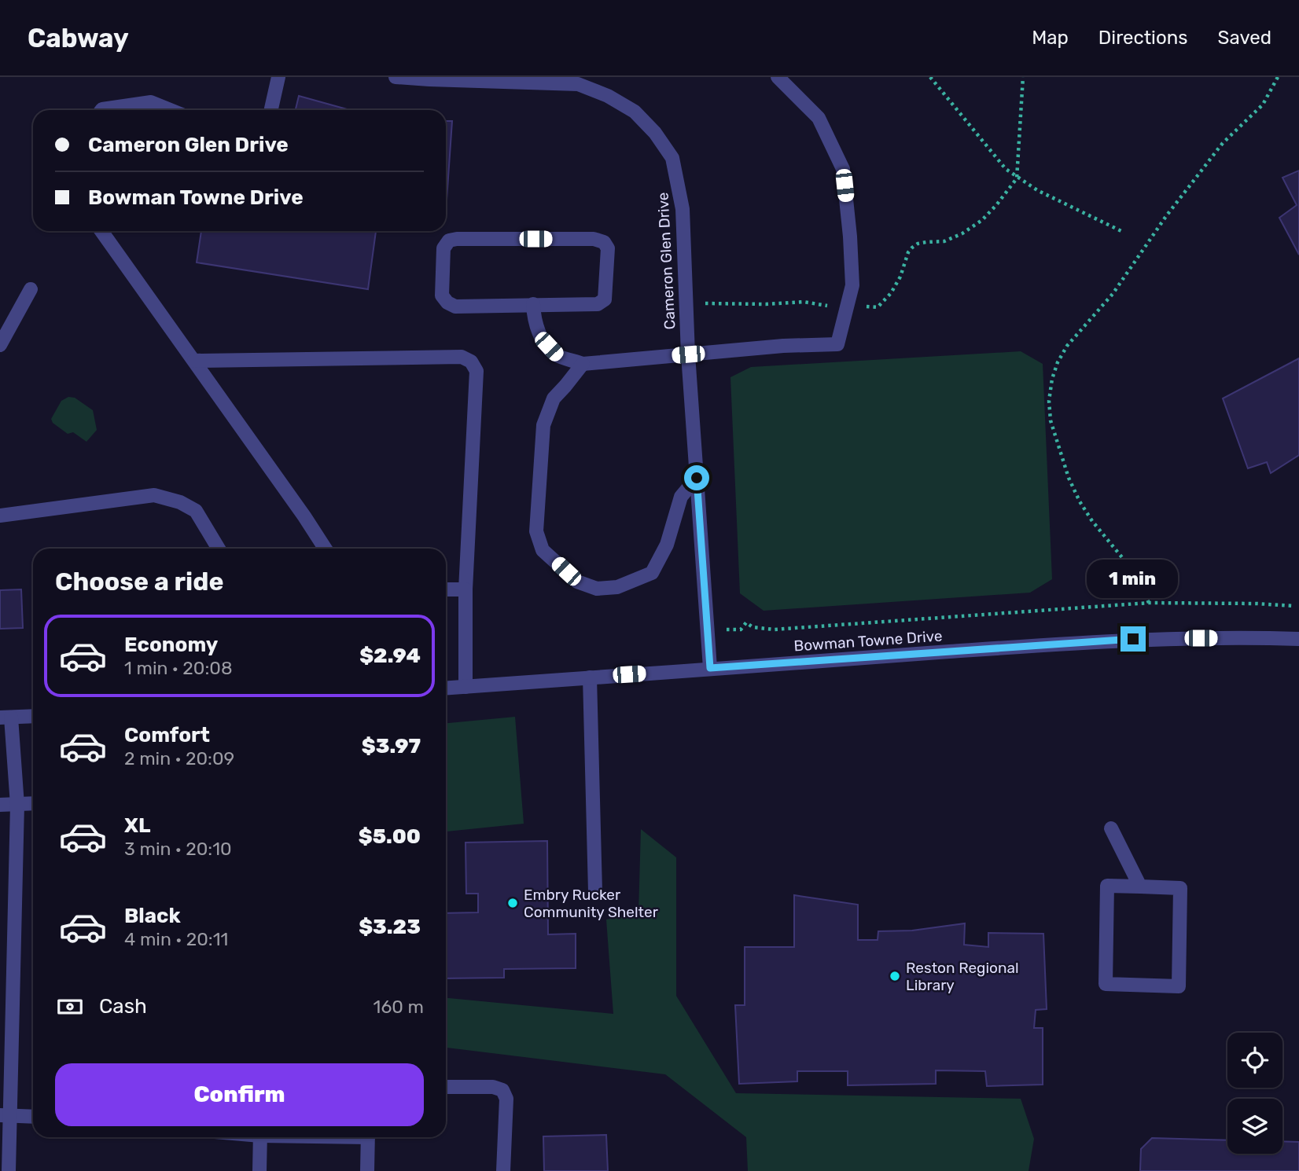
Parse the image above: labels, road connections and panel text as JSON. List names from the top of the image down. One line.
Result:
{"streets":{"street":["Cameron Glen Drive","Bowman Towne Drive"]},"crossings":[["Cameron Glen Drive","Bowman Towne Drive"]],"places":["Embry Rucker Community Shelter","Reston Regional Library"],"page":{"header":"Cabway","nav":["Map","Directions","Saved"],"banner":["Cameron Glen Drive","Bowman Towne Drive"],"heading":"Choose a ride","bubble":"1 min","list":[{"name":"Economy","note":"1 min · 20:08","value":"$2.94"},{"name":"Comfort","note":"2 min · 20:09","value":"$3.97"},{"name":"XL","note":"3 min · 20:10","value":"$5.00"},{"name":"Black","note":"4 min · 20:11","value":"$3.23"}],"pay":["Cash","160 m"],"buttons":"Confirm"}}
